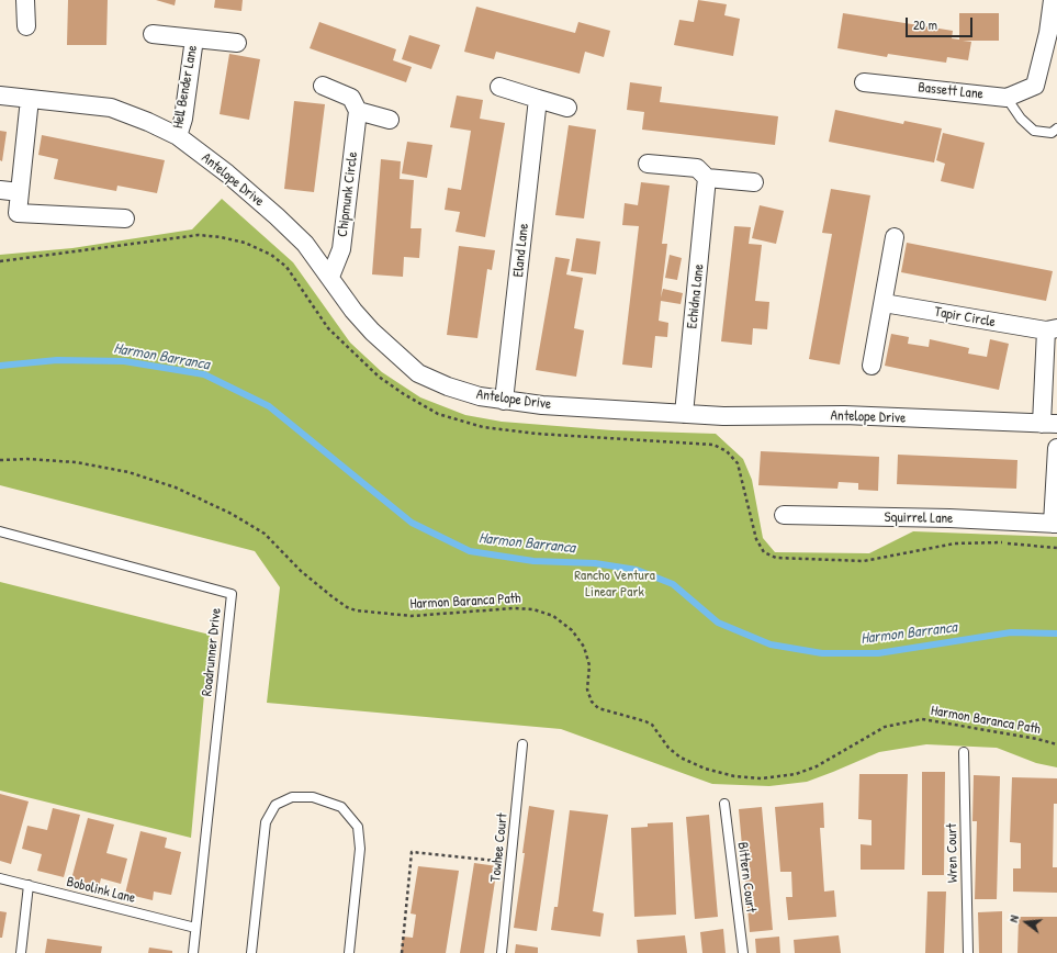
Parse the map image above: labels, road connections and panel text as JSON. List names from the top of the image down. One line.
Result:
{"streets":{"street":["Hell Bender Lane","Bassett Lane","Antelope Drive","Chipmunk Circle","Eland Lane","Echidna Lane","Tapir Circle","Squirrel Lane"],"lane":["Roadrunner Drive","Towhee Court","Wren Court","Bittern Court","Bobolink Lane"],"path":["Harmon Baranca Path"]},"crossings":[["Hell Bender Lane","Antelope Drive"],["Antelope Drive","Chipmunk Circle"],["Antelope Drive","Eland Lane"],["Antelope Drive","Echidna Lane"],["Antelope Drive","Tapir Circle"],["Roadrunner Drive","Bobolink Lane"]],"water":["Harmon Barranca"],"parks":["Rancho Ventura Linear Park"],"scale_bar":"20 m","north":"left"}
